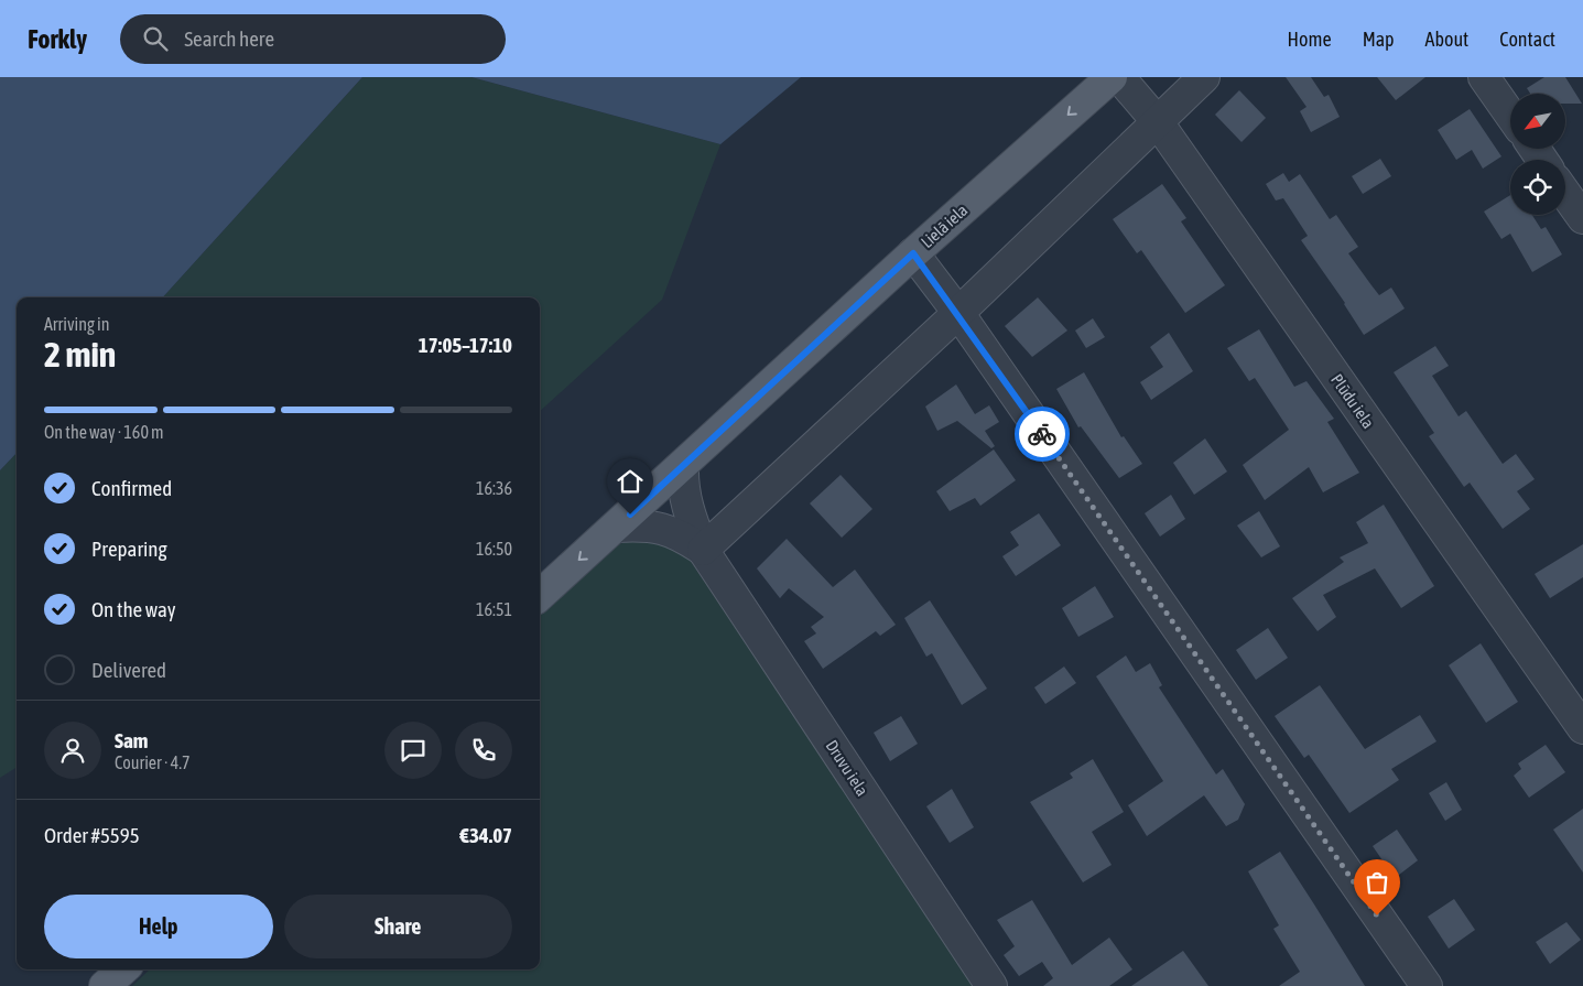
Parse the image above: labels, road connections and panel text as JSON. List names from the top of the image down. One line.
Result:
{"streets":{"main road":["Lielā iela"],"street":["Plūdu iela","Druvu iela"]},"crossings":[["Lielā iela","Druvu iela"]],"one_way":["Lielā iela"],"north":"bottom left","page":{"header":"Forkly","search":"Search here","nav":["Home","Map","About","Contact"],"heading":["2 min","Arriving in","17:05–17:10"],"panel":["Sam","Courier · 4.7","Order #5595","€34.07"],"bar":"On the way · 160 m","list":[["Confirmed","16:36"],["Preparing","16:50"],["On the way","16:51"],"Delivered"],"buttons":["Help","Share"]}}
